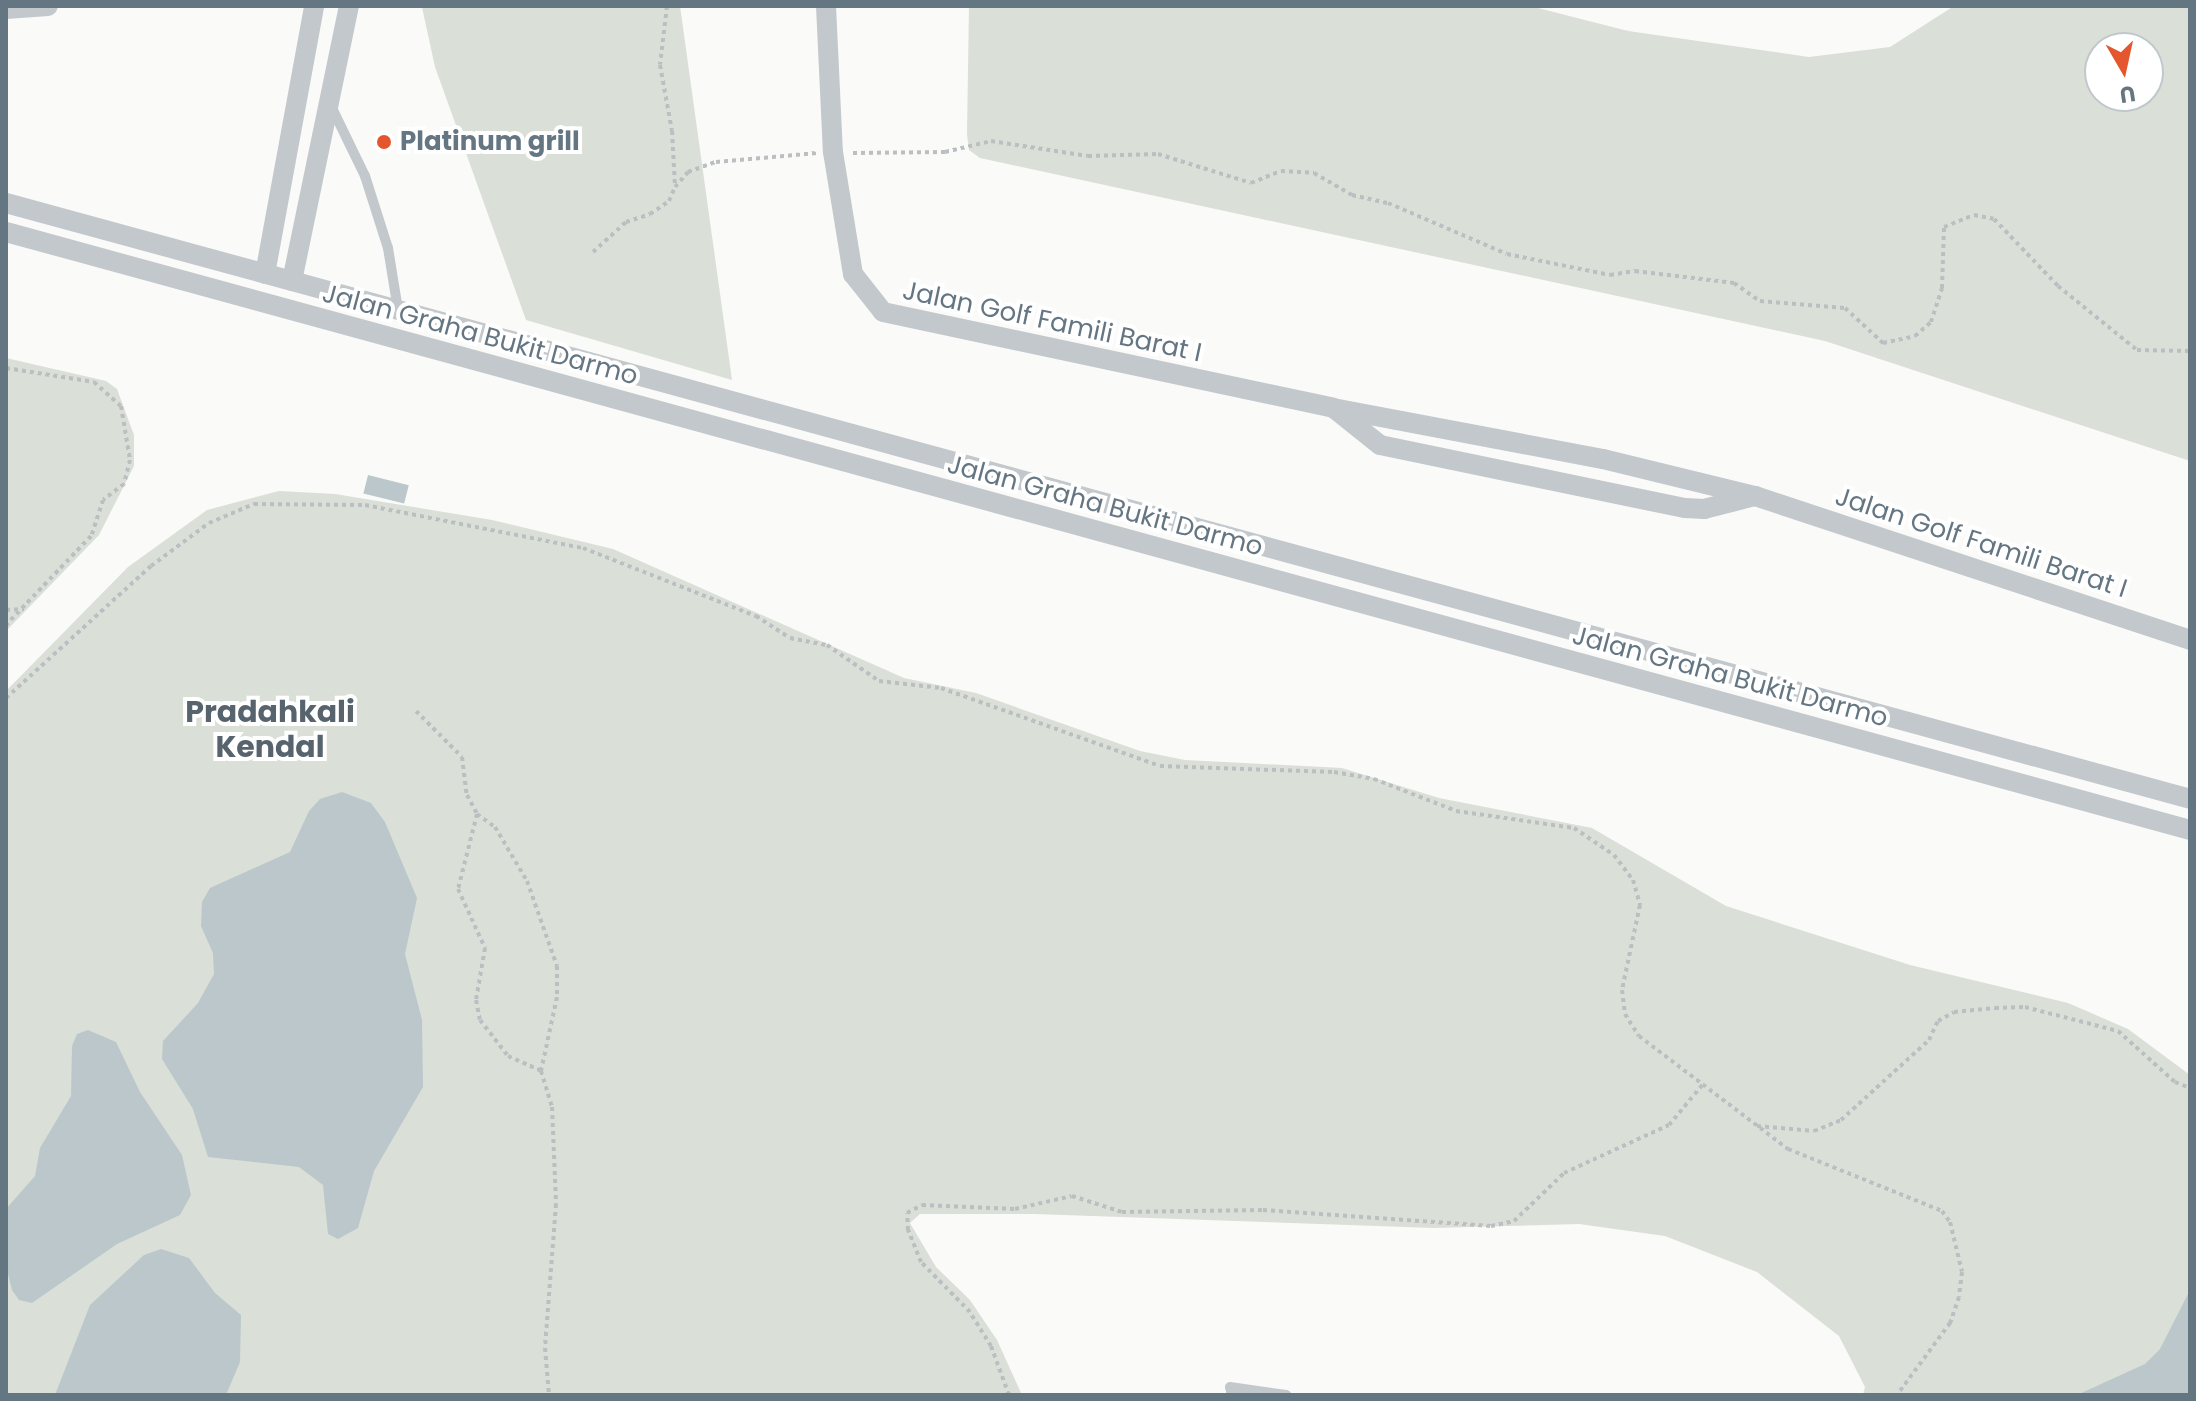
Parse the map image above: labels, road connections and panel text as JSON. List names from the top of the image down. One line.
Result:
{"streets":{"street":["Jalan Golf Famili Barat I","Jalan Graha Bukit Darmo"]},"districts":["Pradahkali Kendal"],"places":["Platinum grill"],"north":"bottom"}
